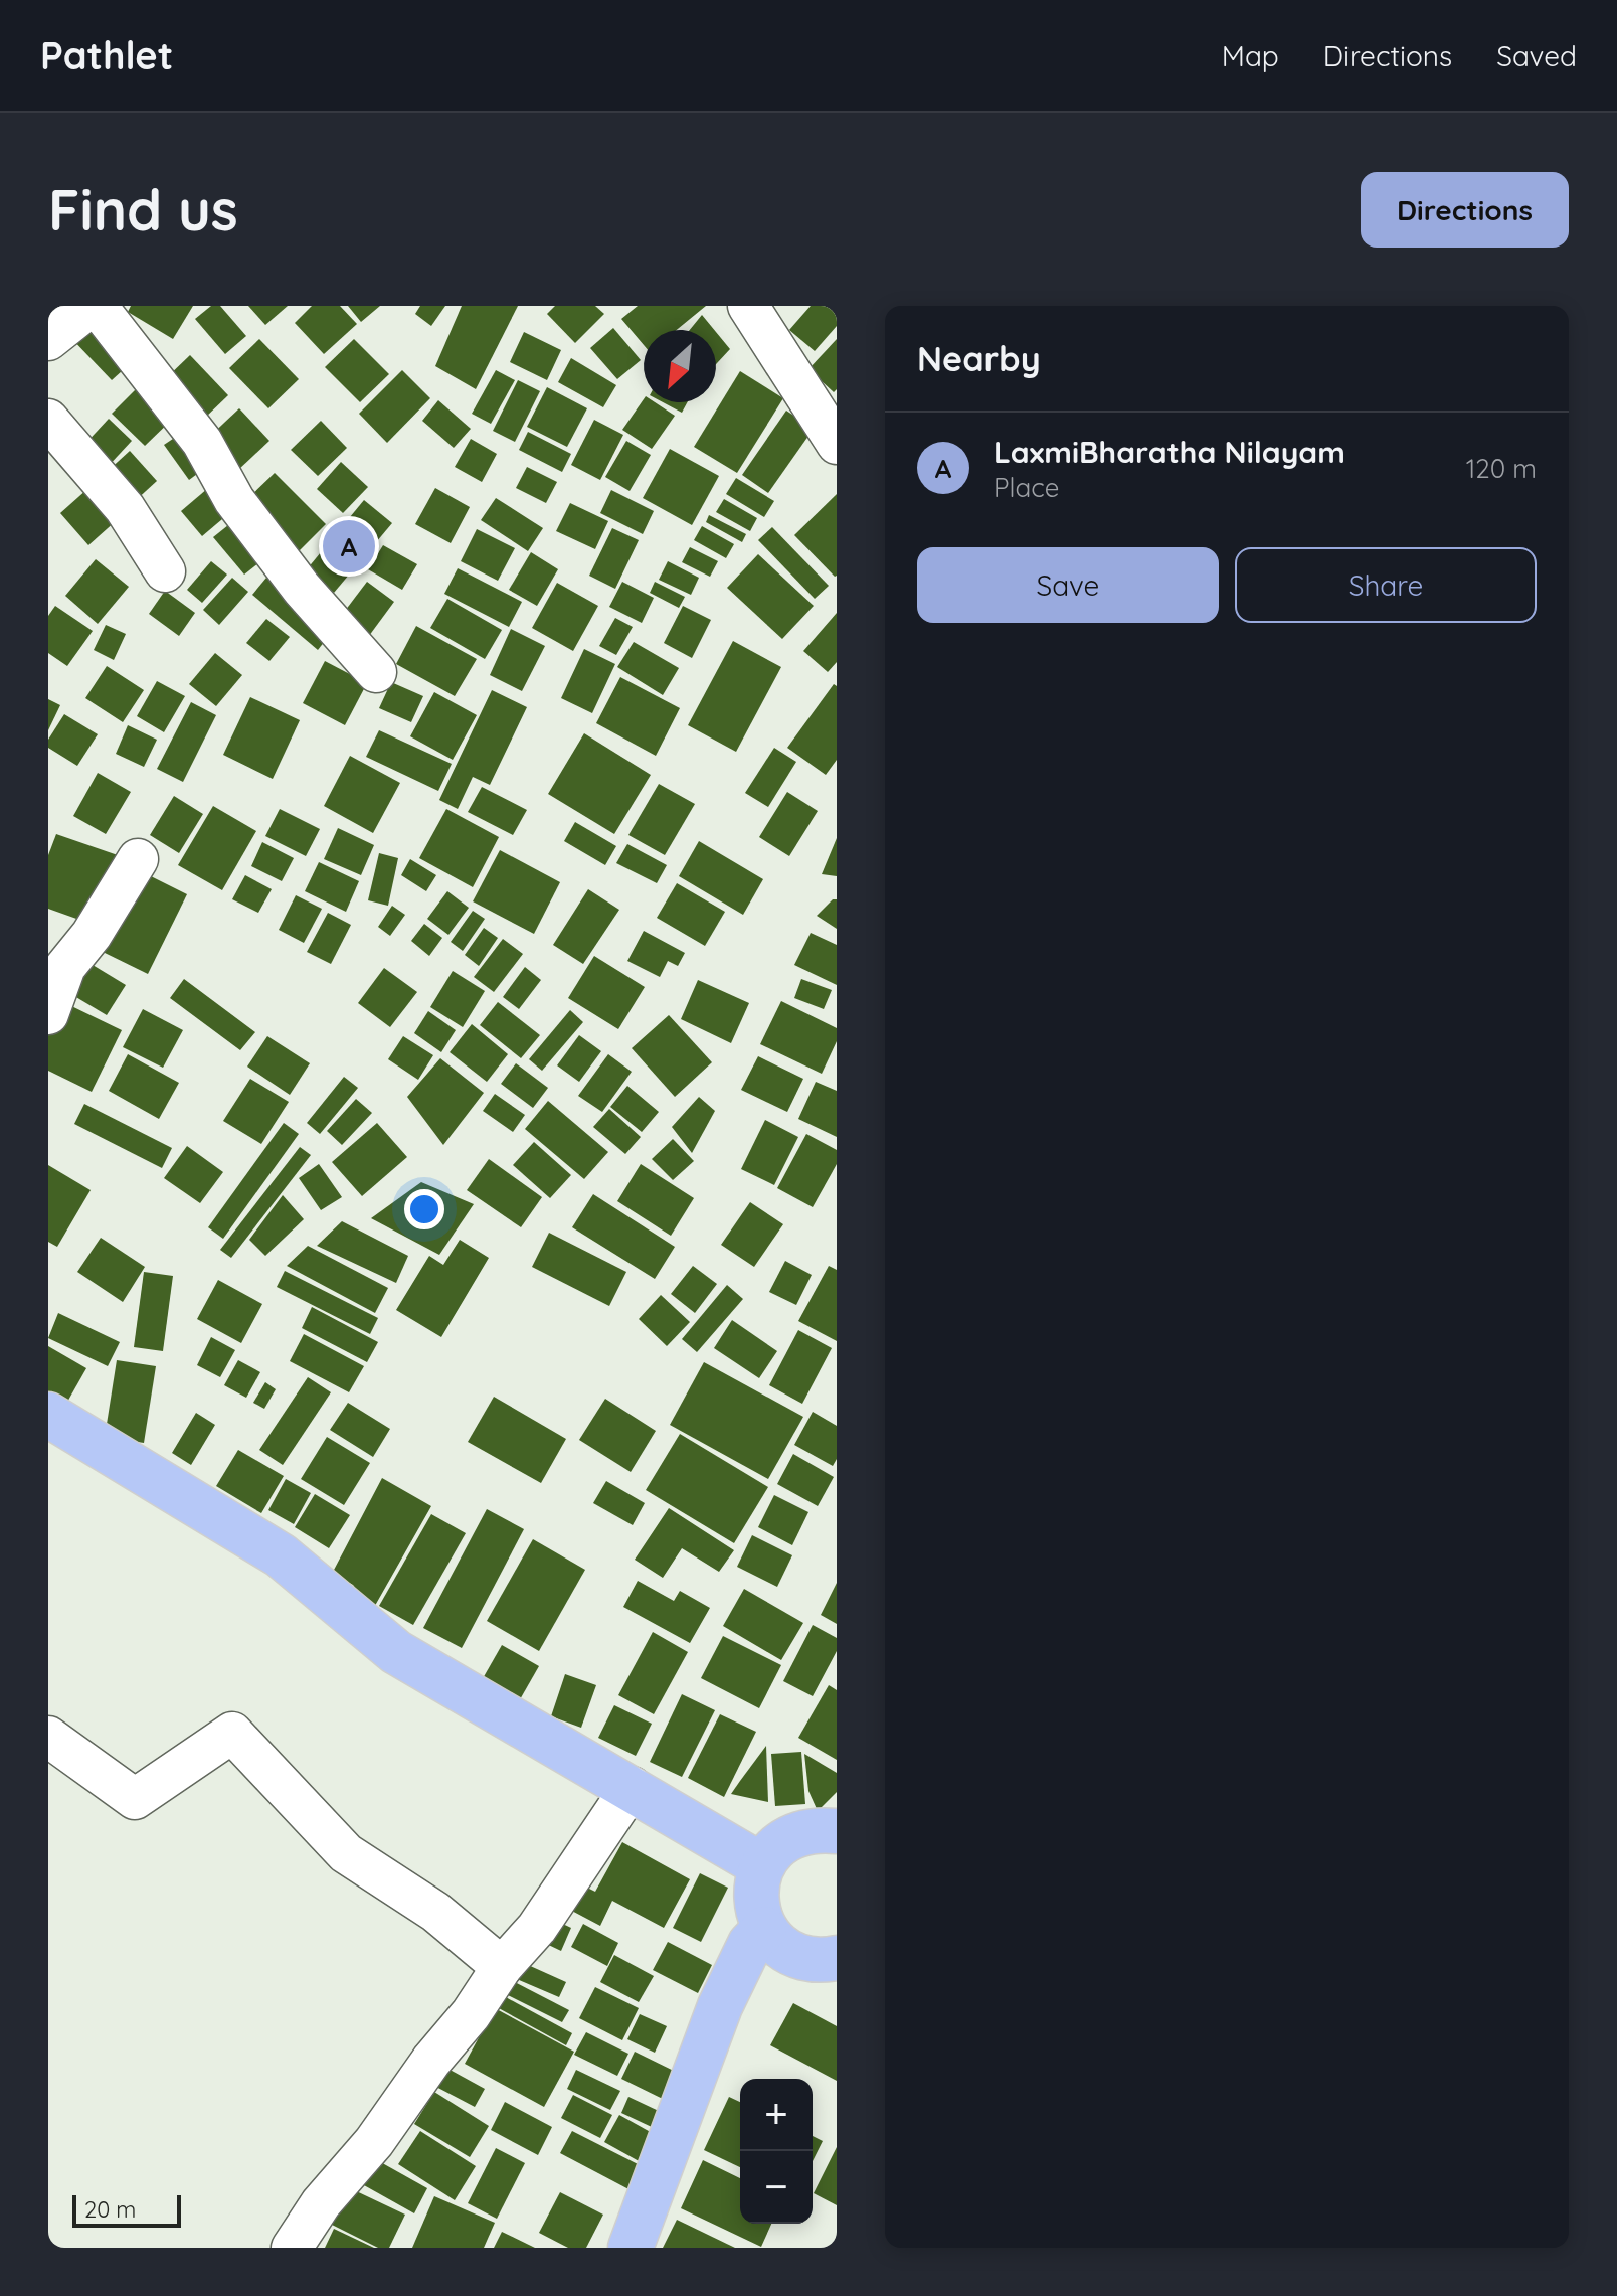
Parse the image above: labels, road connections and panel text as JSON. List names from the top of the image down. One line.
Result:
{"scale_bar":"20 m","north":"bottom left","page":{"header":"Pathlet","nav":["Map","Directions","Saved"],"buttons":["Directions",["Save","Share"]],"title":"Find us","heading":"Nearby","list":[{"mark":"A","name":"LaxmiBharatha Nilayam","note":"Place","value":"120 m"}],"pins":"A","map_buttons":["+","−"],"scale":"20 m"}}
